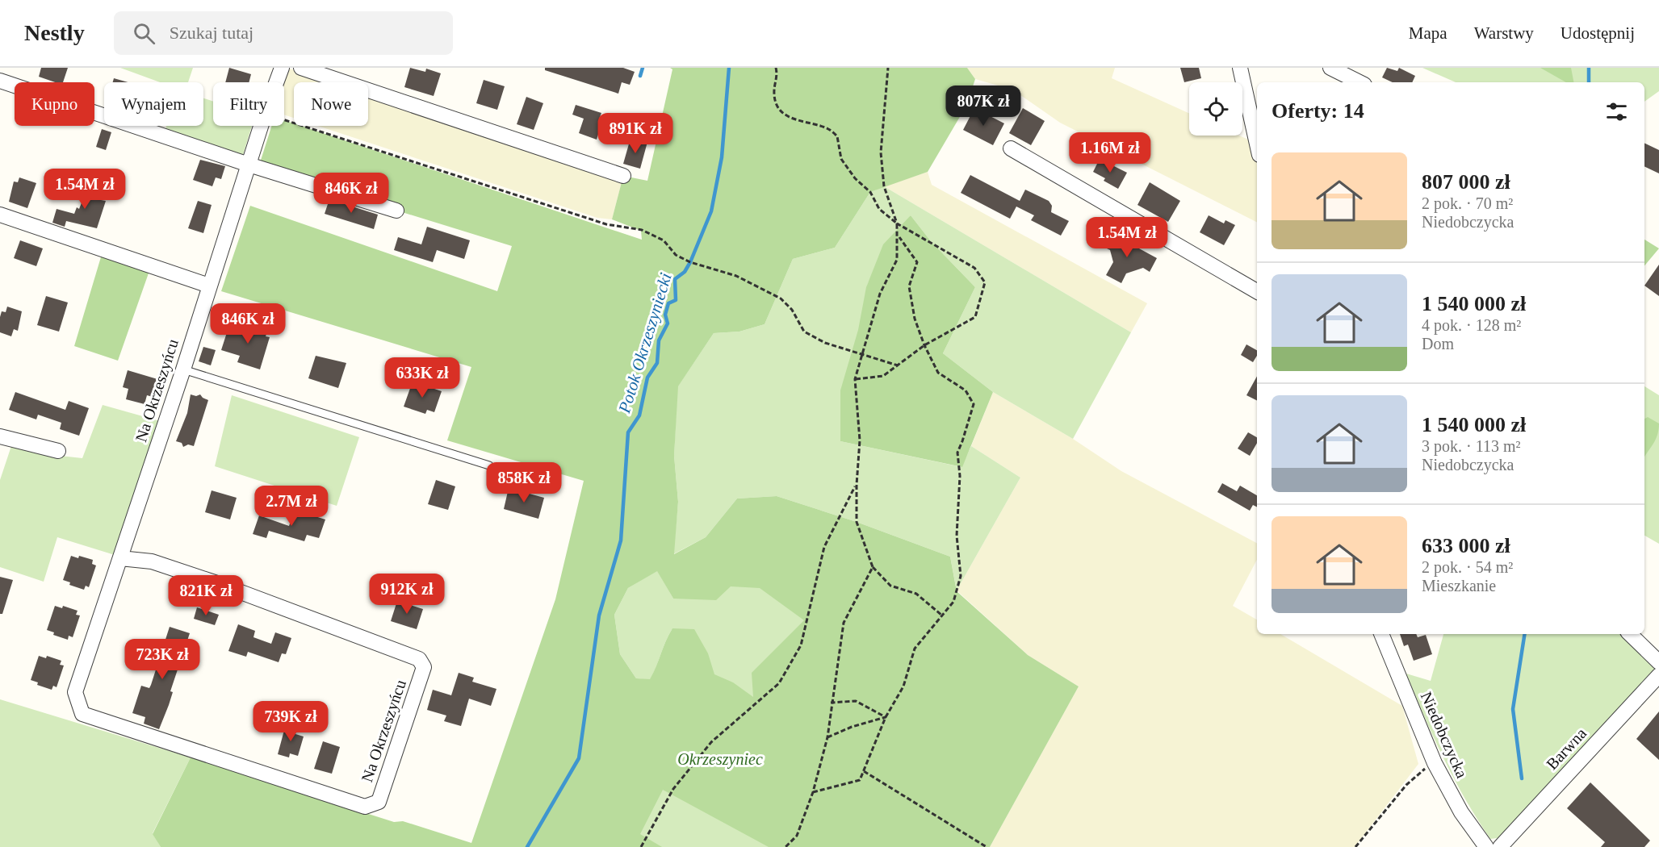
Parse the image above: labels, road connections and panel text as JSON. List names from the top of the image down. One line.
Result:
{"streets":{"street":["Na Okrzeszyńcu","Niedobczycka","Barwna"]},"water":["Potok Okrzeszyniecki"],"parks":["Okrzeszyniec"],"page":{"header":"Nestly","search":"Szukaj tutaj","nav":["Mapa","Warstwy","Udostępnij"],"chip":["Kupno","Wynajem","Filtry","Nowe"],"heading":"Oferty: 14","price":["807K zł","891K zł","1.16M zł","1.54M zł","846K zł","1.54M zł","846K zł","633K zł","858K zł","2.7M zł","912K zł","821K zł","723K zł","739K zł"],"list":[{"name":"807 000 zł","note":"2 pok. · 70 m² · Niedobczycka"},{"name":"1 540 000 zł","note":"4 pok. · 128 m² · Dom"},{"name":"1 540 000 zł","note":"3 pok. · 113 m² · Niedobczycka"},{"name":"633 000 zł","note":"2 pok. · 54 m² · Mieszkanie"}]}}
